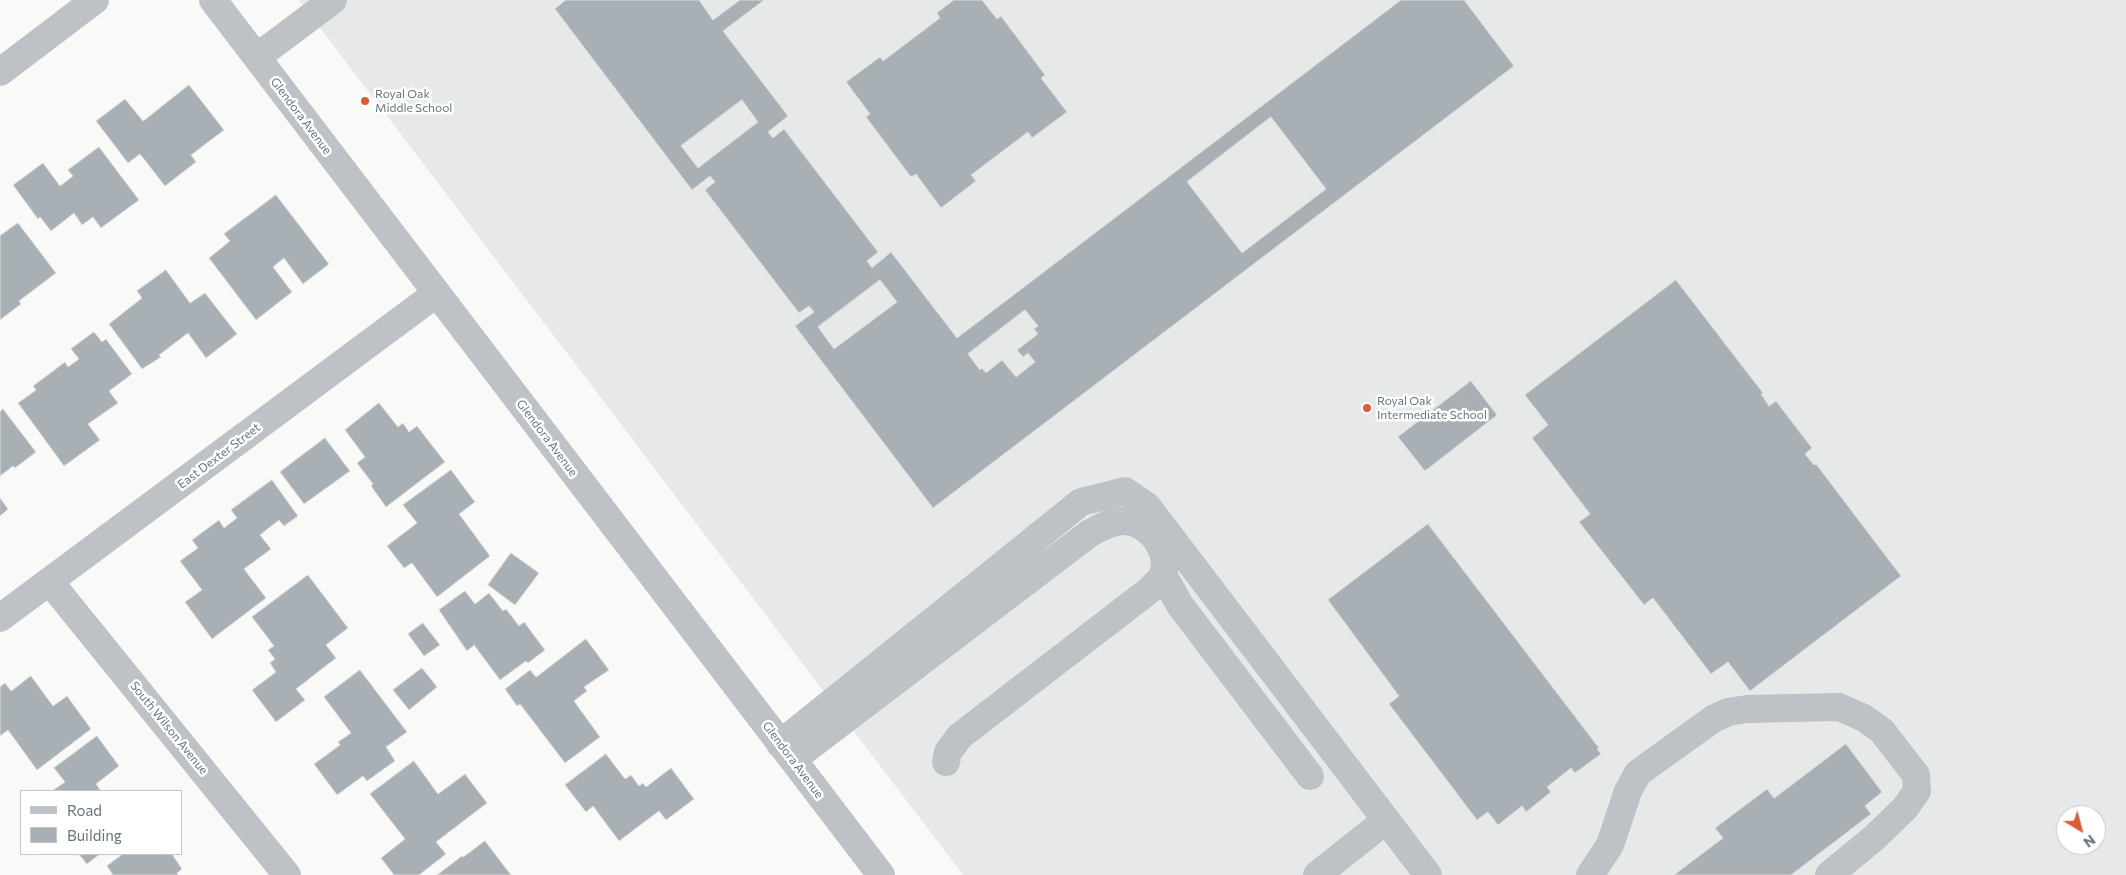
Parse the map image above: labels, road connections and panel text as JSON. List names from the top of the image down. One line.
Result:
{"streets":{"street":["Glendora Avenue","East Dexter Street","South Wilson Avenue"]},"crossings":[["Glendora Avenue","East Dexter Street"],["East Dexter Street","South Wilson Avenue"]],"places":["Royal Oak Middle School","Royal Oak Intermediate School"],"legend":["Road","Building"],"north":"bottom right"}
